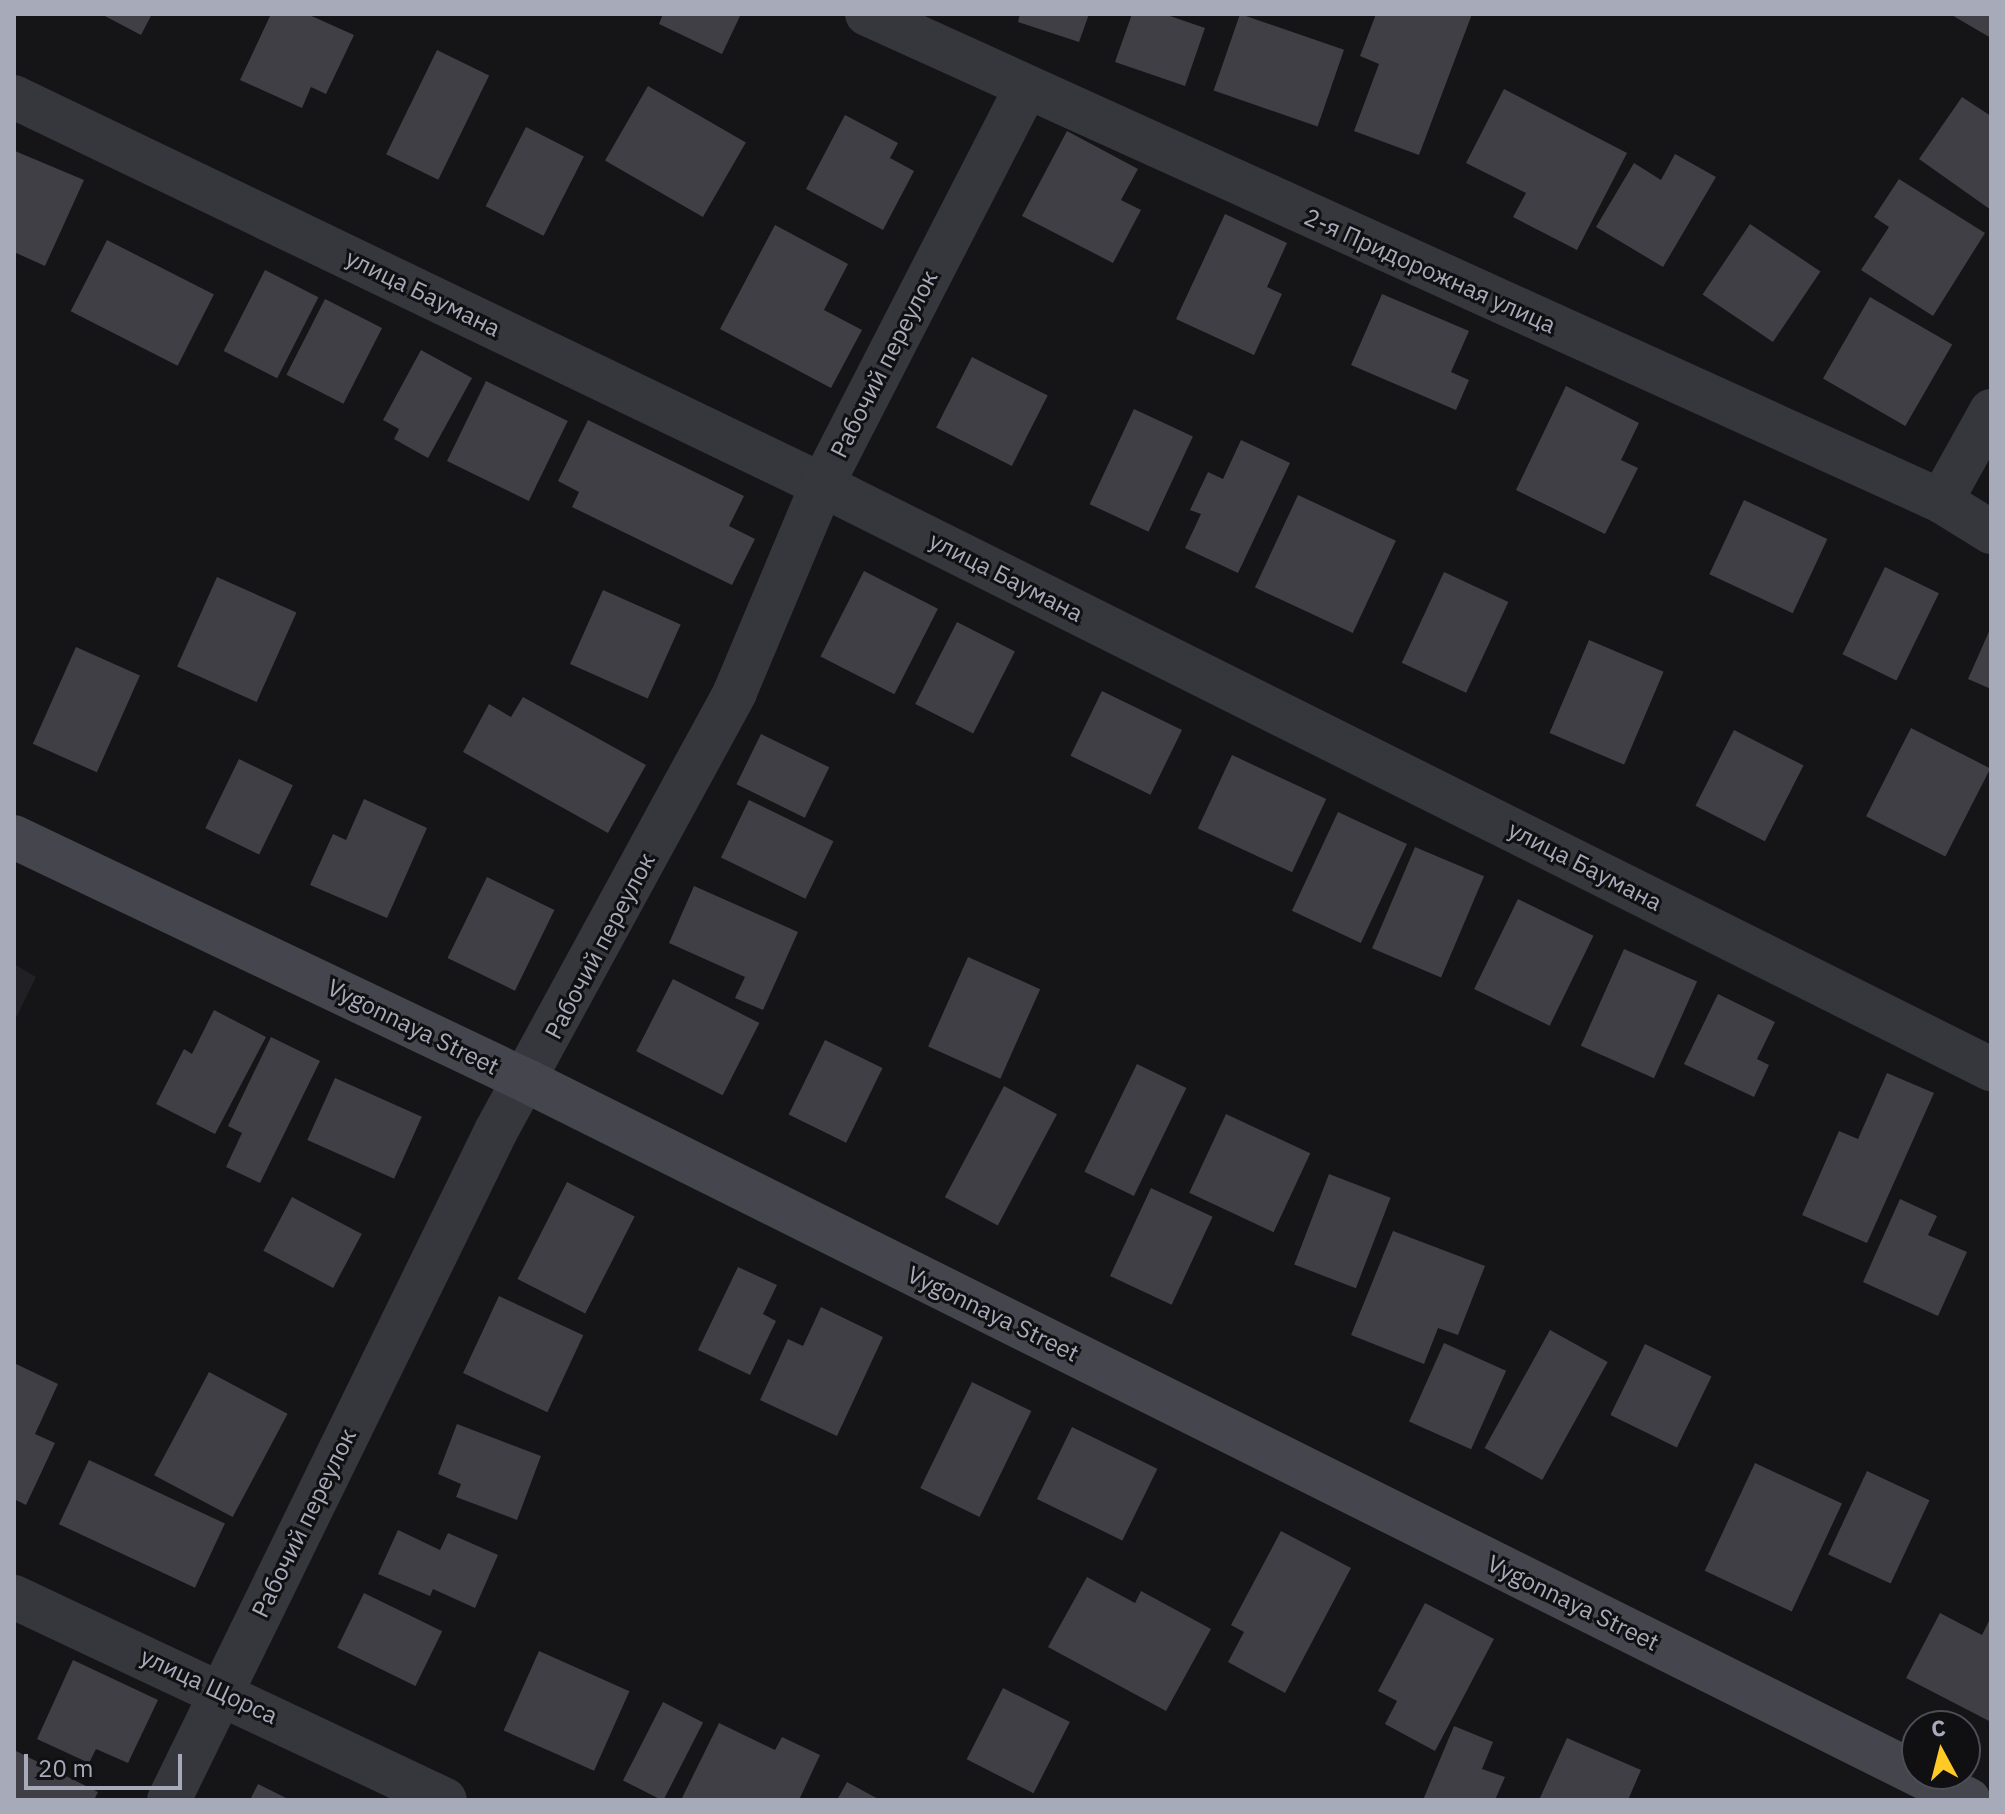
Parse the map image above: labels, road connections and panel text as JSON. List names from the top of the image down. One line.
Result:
{"streets":{"street":["2-я Придорожная улица","улица Баумана","Рабочий переулок","Vygonnaya Street","улица Щорса"]},"crossings":[["2-я Придорожная улица","Рабочий переулок"],["улица Баумана","Рабочий переулок"],["Рабочий переулок","Vygonnaya Street"],["Рабочий переулок","улица Щорса"]],"scale_bar":"20 m","north":"top"}
